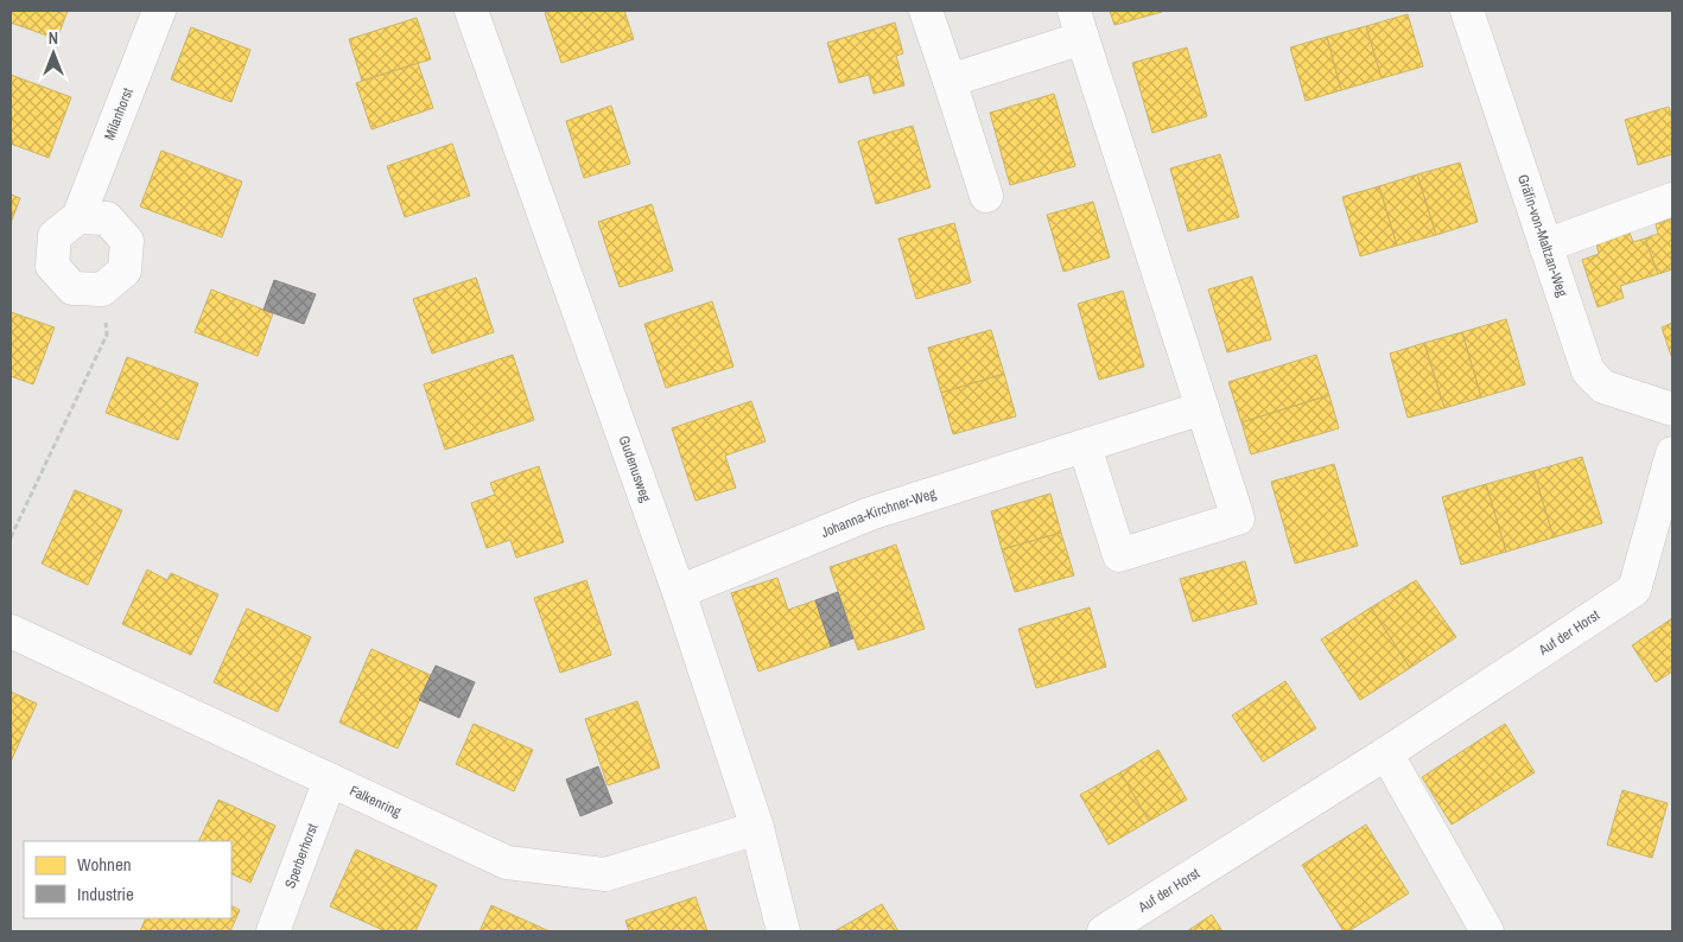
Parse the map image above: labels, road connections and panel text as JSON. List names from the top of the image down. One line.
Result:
{"streets":{"street":["Milanhorst","Gräfin-von-Maltzan-Weg","Gudenusweg","Johanna-Kirchner-Weg","Auf der Horst","Falkenring","Sperberhorst"]},"crossings":[["Gudenusweg","Johanna-Kirchner-Weg"],["Gudenusweg","Falkenring"],["Falkenring","Sperberhorst"]],"legend":["Wohnen","Industrie"],"north":"top"}
